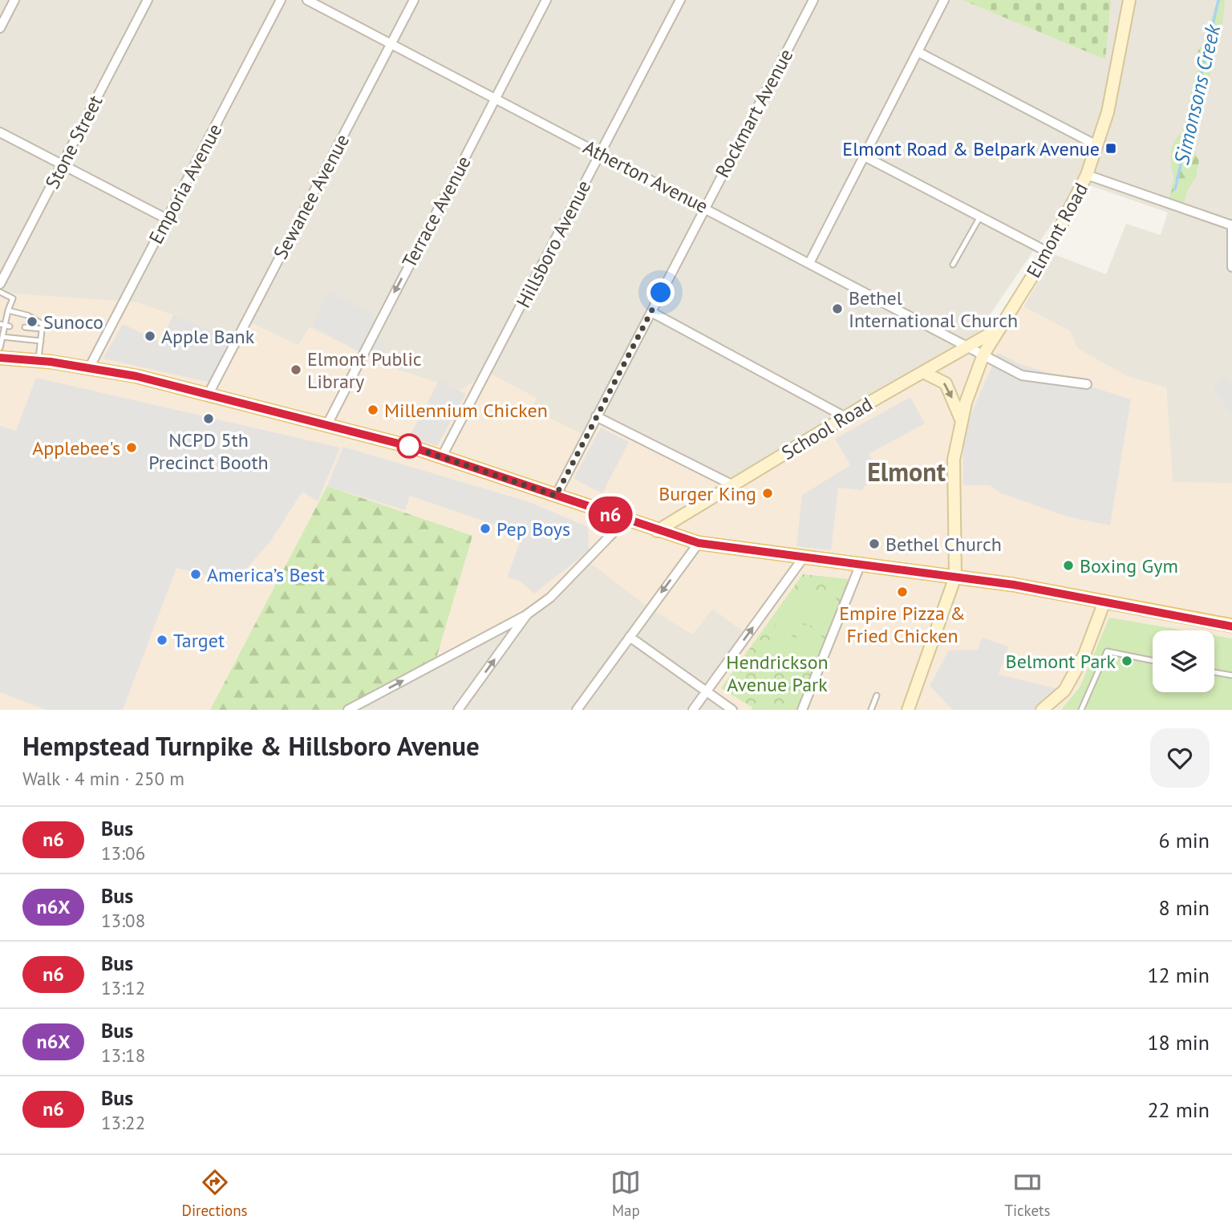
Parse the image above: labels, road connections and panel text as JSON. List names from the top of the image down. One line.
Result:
{"streets":{"main road":["Elmont Road","School Road"],"street":["Rockmart Avenue","Stone Street","Atherton Avenue","Emporia Avenue","Sewanee Avenue","Terrace Avenue","Hillsboro Avenue"]},"crossings":[["Rockmart Avenue","Atherton Avenue"],["Atherton Avenue","Sewanee Avenue"],["Atherton Avenue","Terrace Avenue"],["Atherton Avenue","Elmont Road"],["Atherton Avenue","Hillsboro Avenue"],["Atherton Avenue","School Road"],["Elmont Road","School Road"]],"one_way":["Terrace Avenue"],"districts":["Elmont"],"water":["Simonsons Creek"],"parks":["Hendrickson Avenue Park"],"places":{"transit":["Elmont Road & Belpark Avenue"],"other":["Bethel International Church","Sunoco","Apple Bank","Elmont Public Library","Millennium Chicken","NCPD 5th Precinct Booth","Applebee's","Burger King","Pep Boys","Bethel Church","Boxing Gym","America’s Best","Empire Pizza & Fried Chicken","Target","Belmont Park"]},"lines":["bus line n6"],"page":{"on_map":"n6","heading":["Hempstead Turnpike & Hillsboro Avenue","Walk · 4 min · 250 m"],"list":[{"mark":"n6","name":"Bus","note":"13:06","value":"6 min"},{"mark":"n6X","name":"Bus","note":"13:08","value":"8 min"},{"mark":"n6","name":"Bus","note":"13:12","value":"12 min"},{"mark":"n6X","name":"Bus","note":"13:18","value":"18 min"},{"mark":"n6","name":"Bus","note":"13:22","value":"22 min"}],"tabs":["Directions","Map","Tickets"]}}
